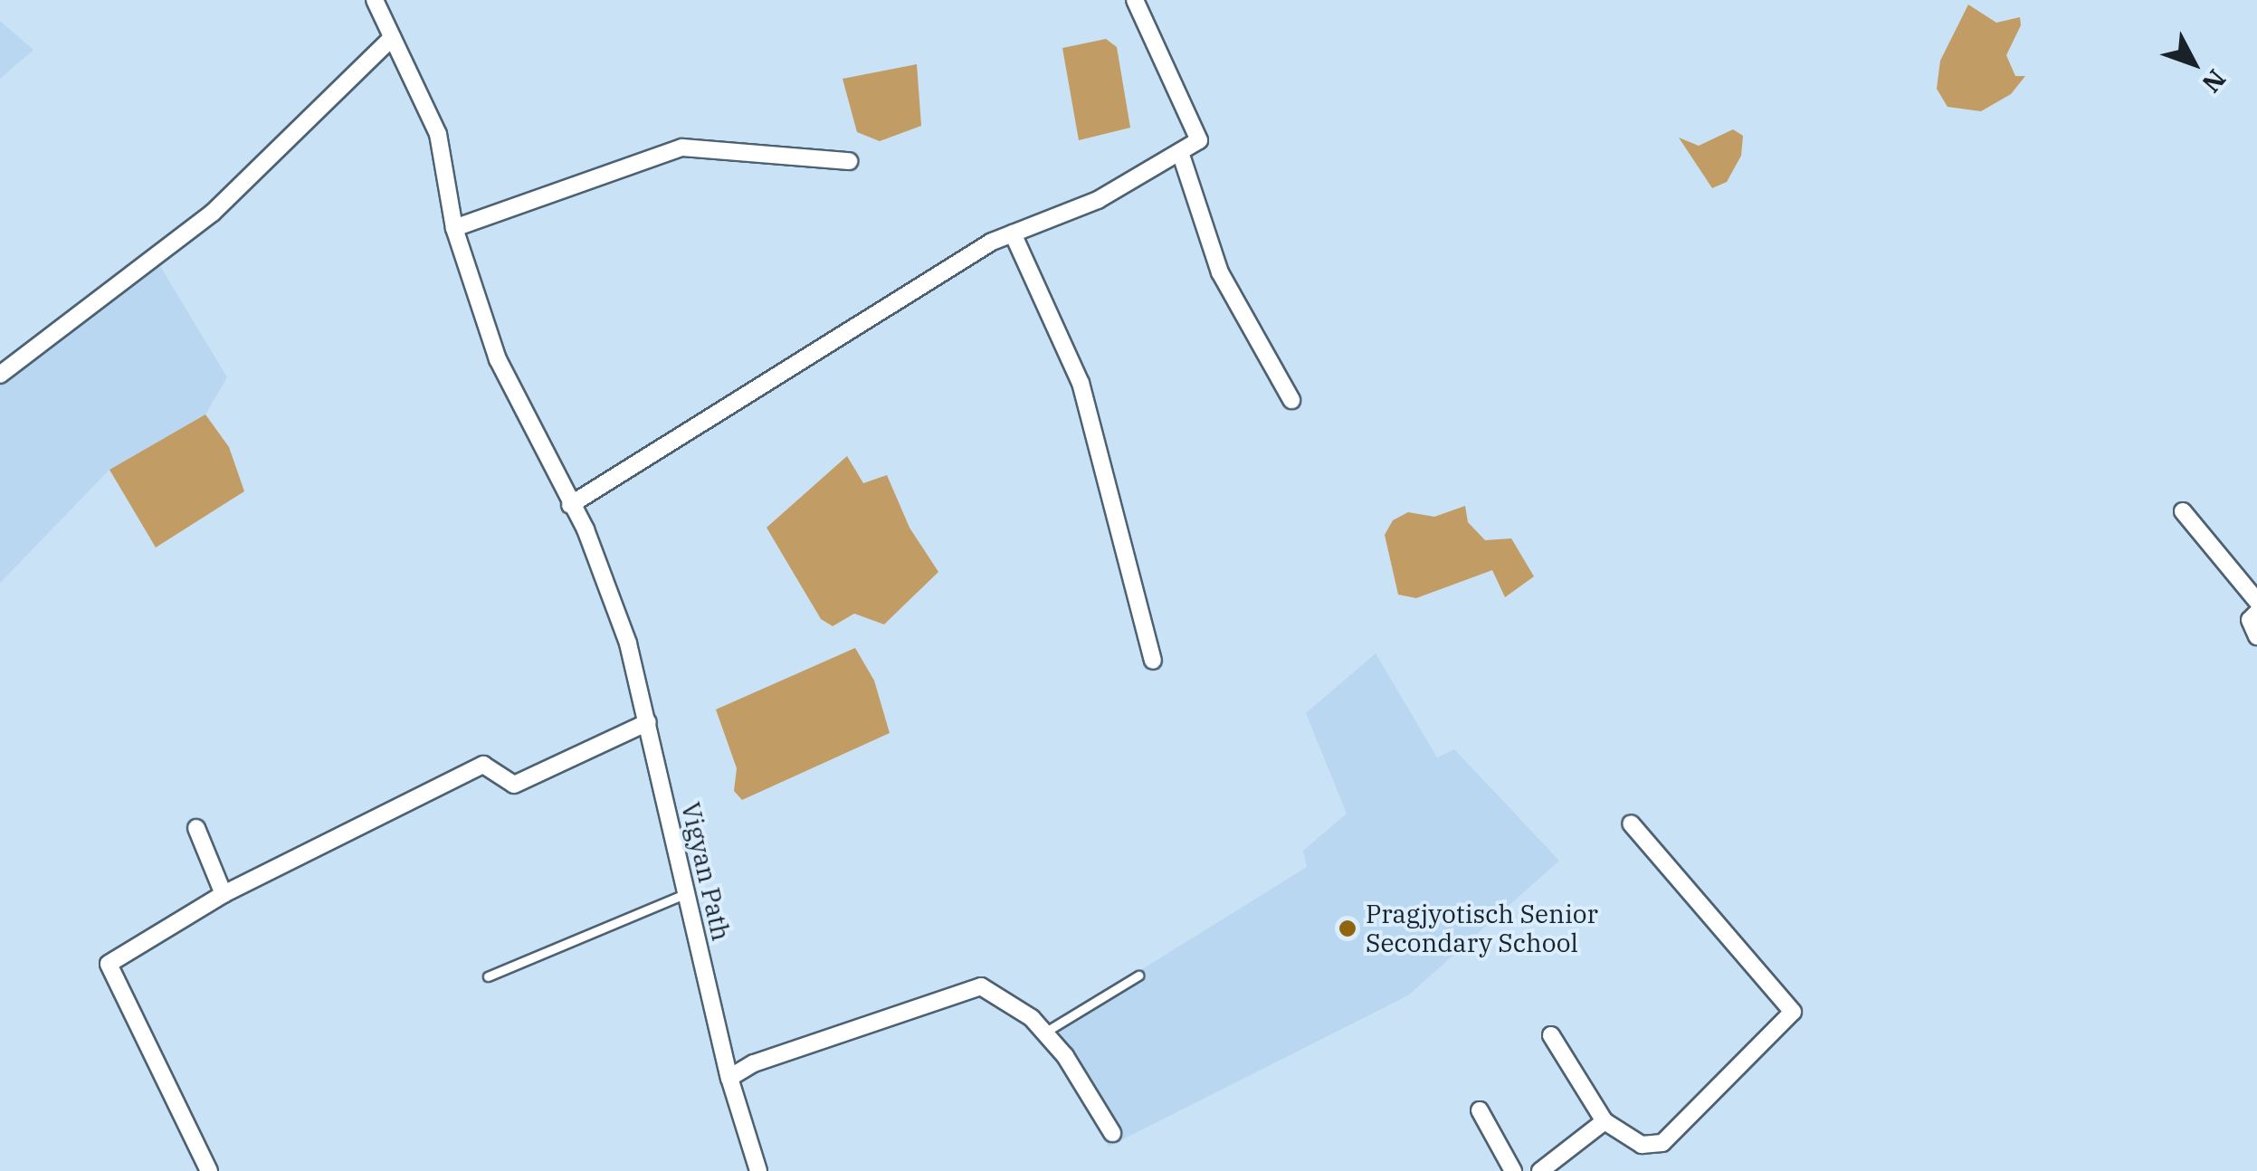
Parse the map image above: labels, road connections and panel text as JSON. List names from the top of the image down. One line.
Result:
{"streets":{"street":["Vigyan Path"]},"places":["Pragjyotisch Senior Secondary School"],"north":"bottom right"}
